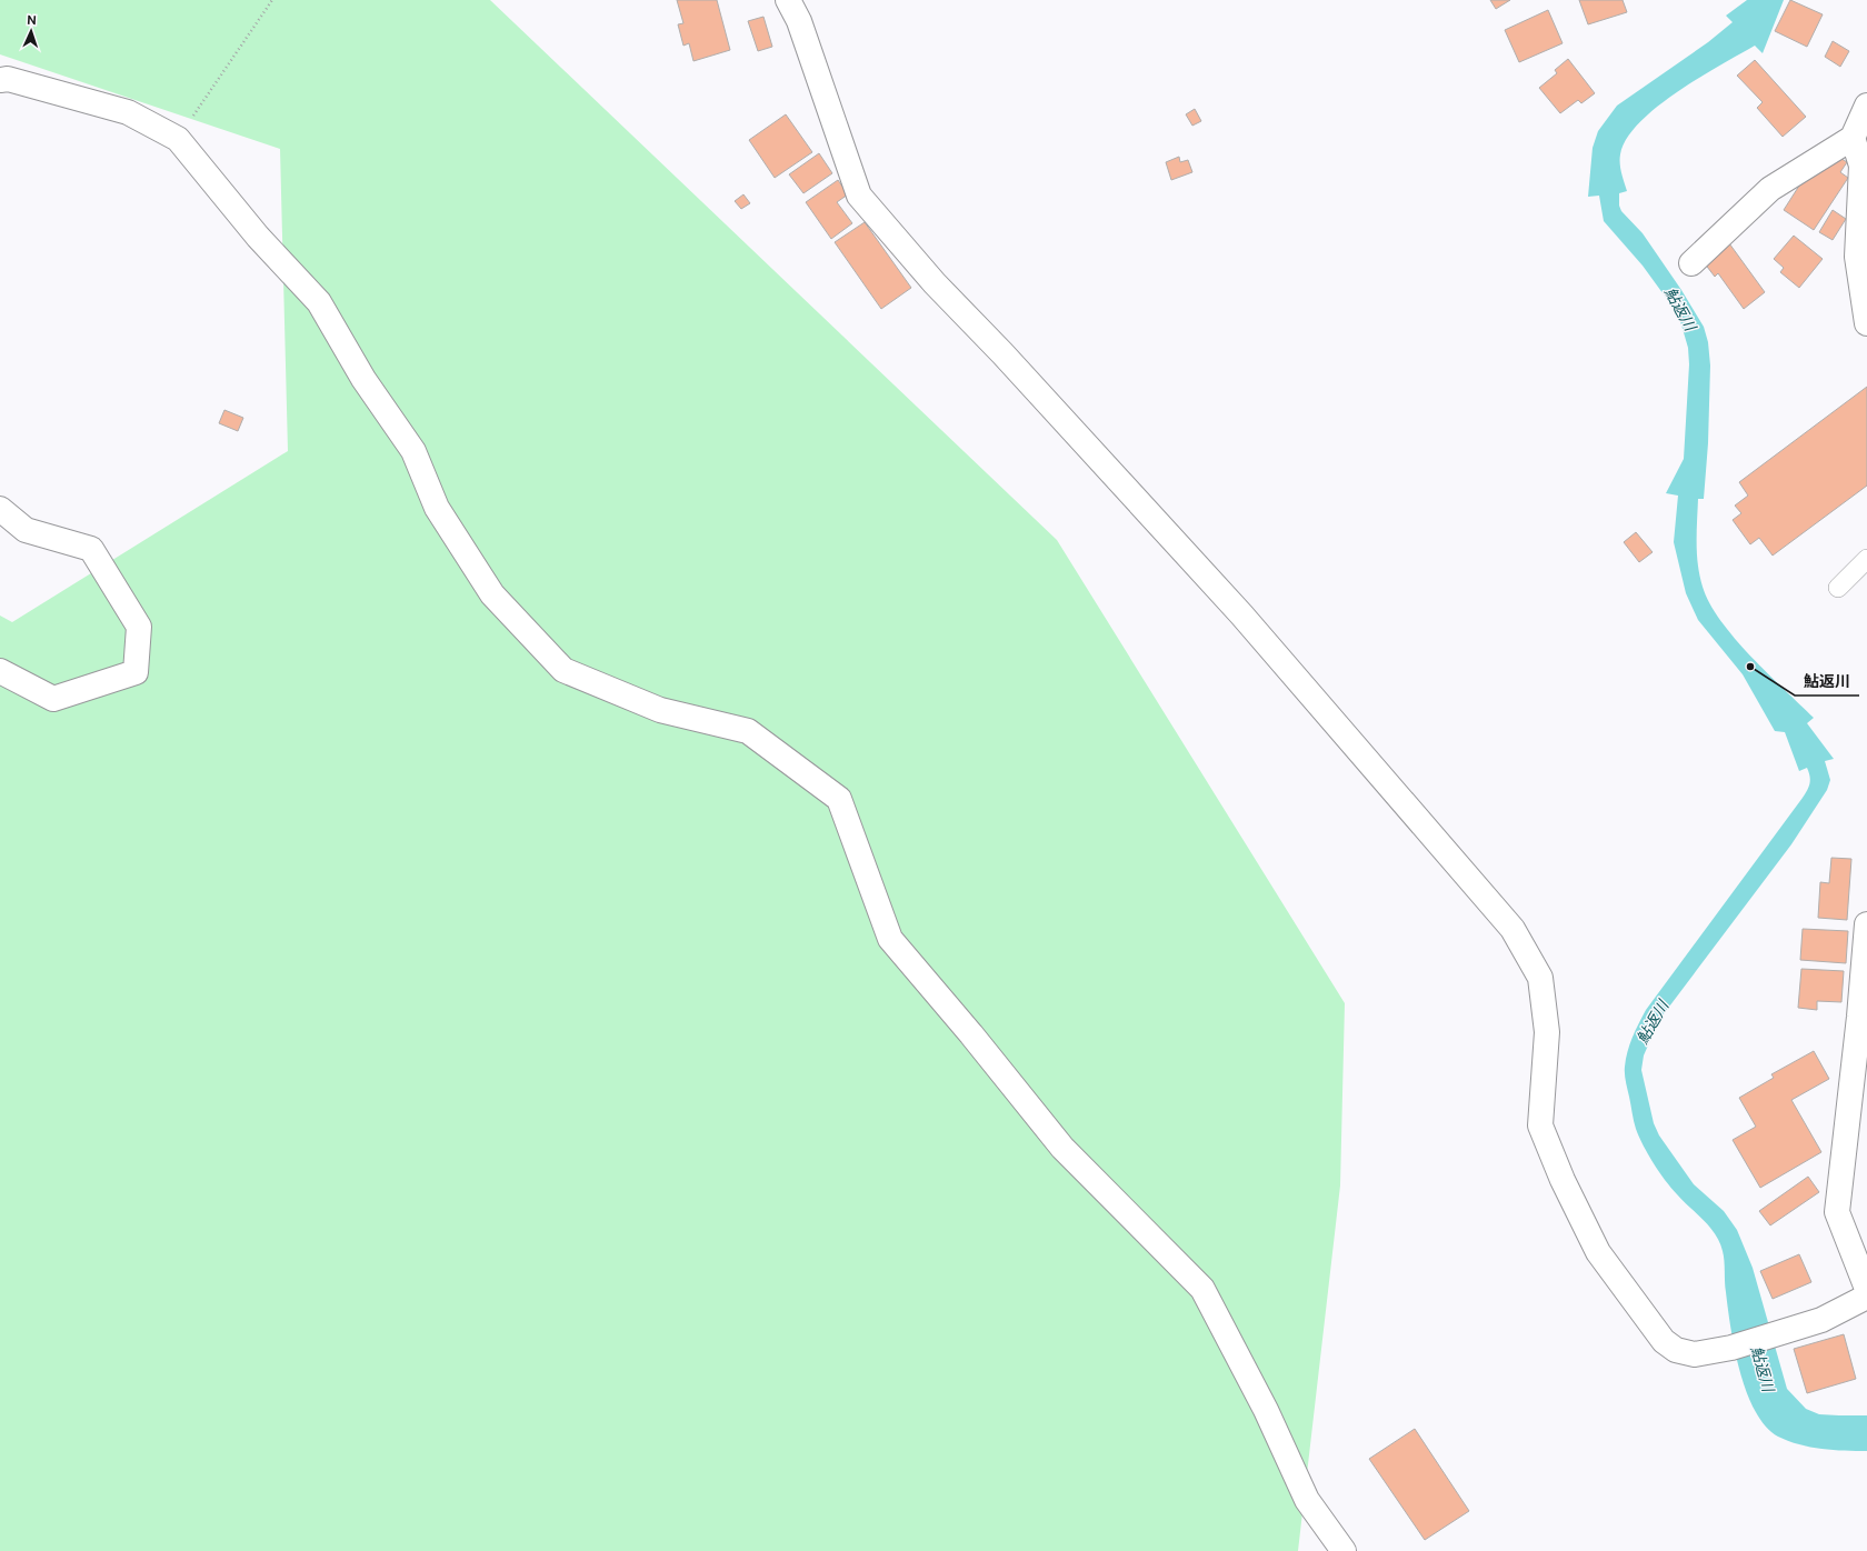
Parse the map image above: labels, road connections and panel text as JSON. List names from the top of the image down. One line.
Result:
{"water":["鮎返川"],"places":["鮎返川"],"north":"top"}
